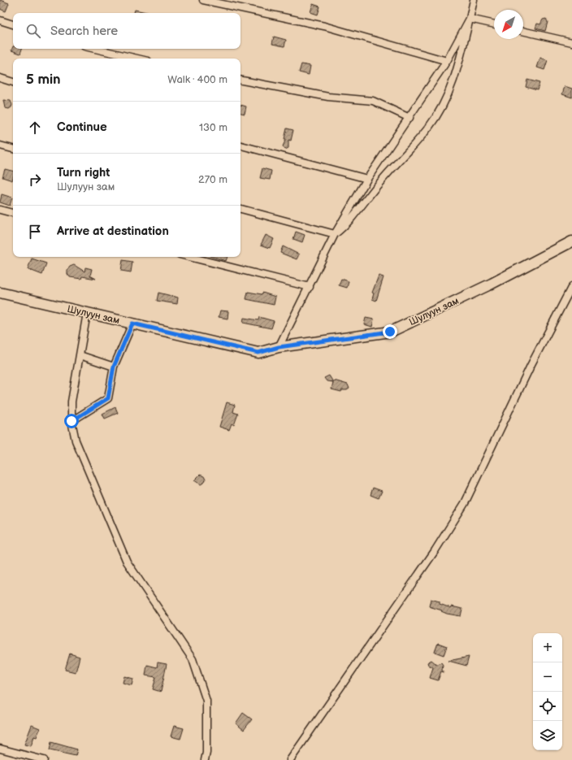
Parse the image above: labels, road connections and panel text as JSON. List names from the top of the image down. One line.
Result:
{"streets":{"street":["Шулуун зам"]},"north":"bottom left","page":{"search":"Search here","heading":["5 min","Walk · 400 m"],"list":[["Continue","130 m"],["Turn right","Шулуун зам","270 m"],"Arrive at destination"],"map_buttons":["+","−"]}}
